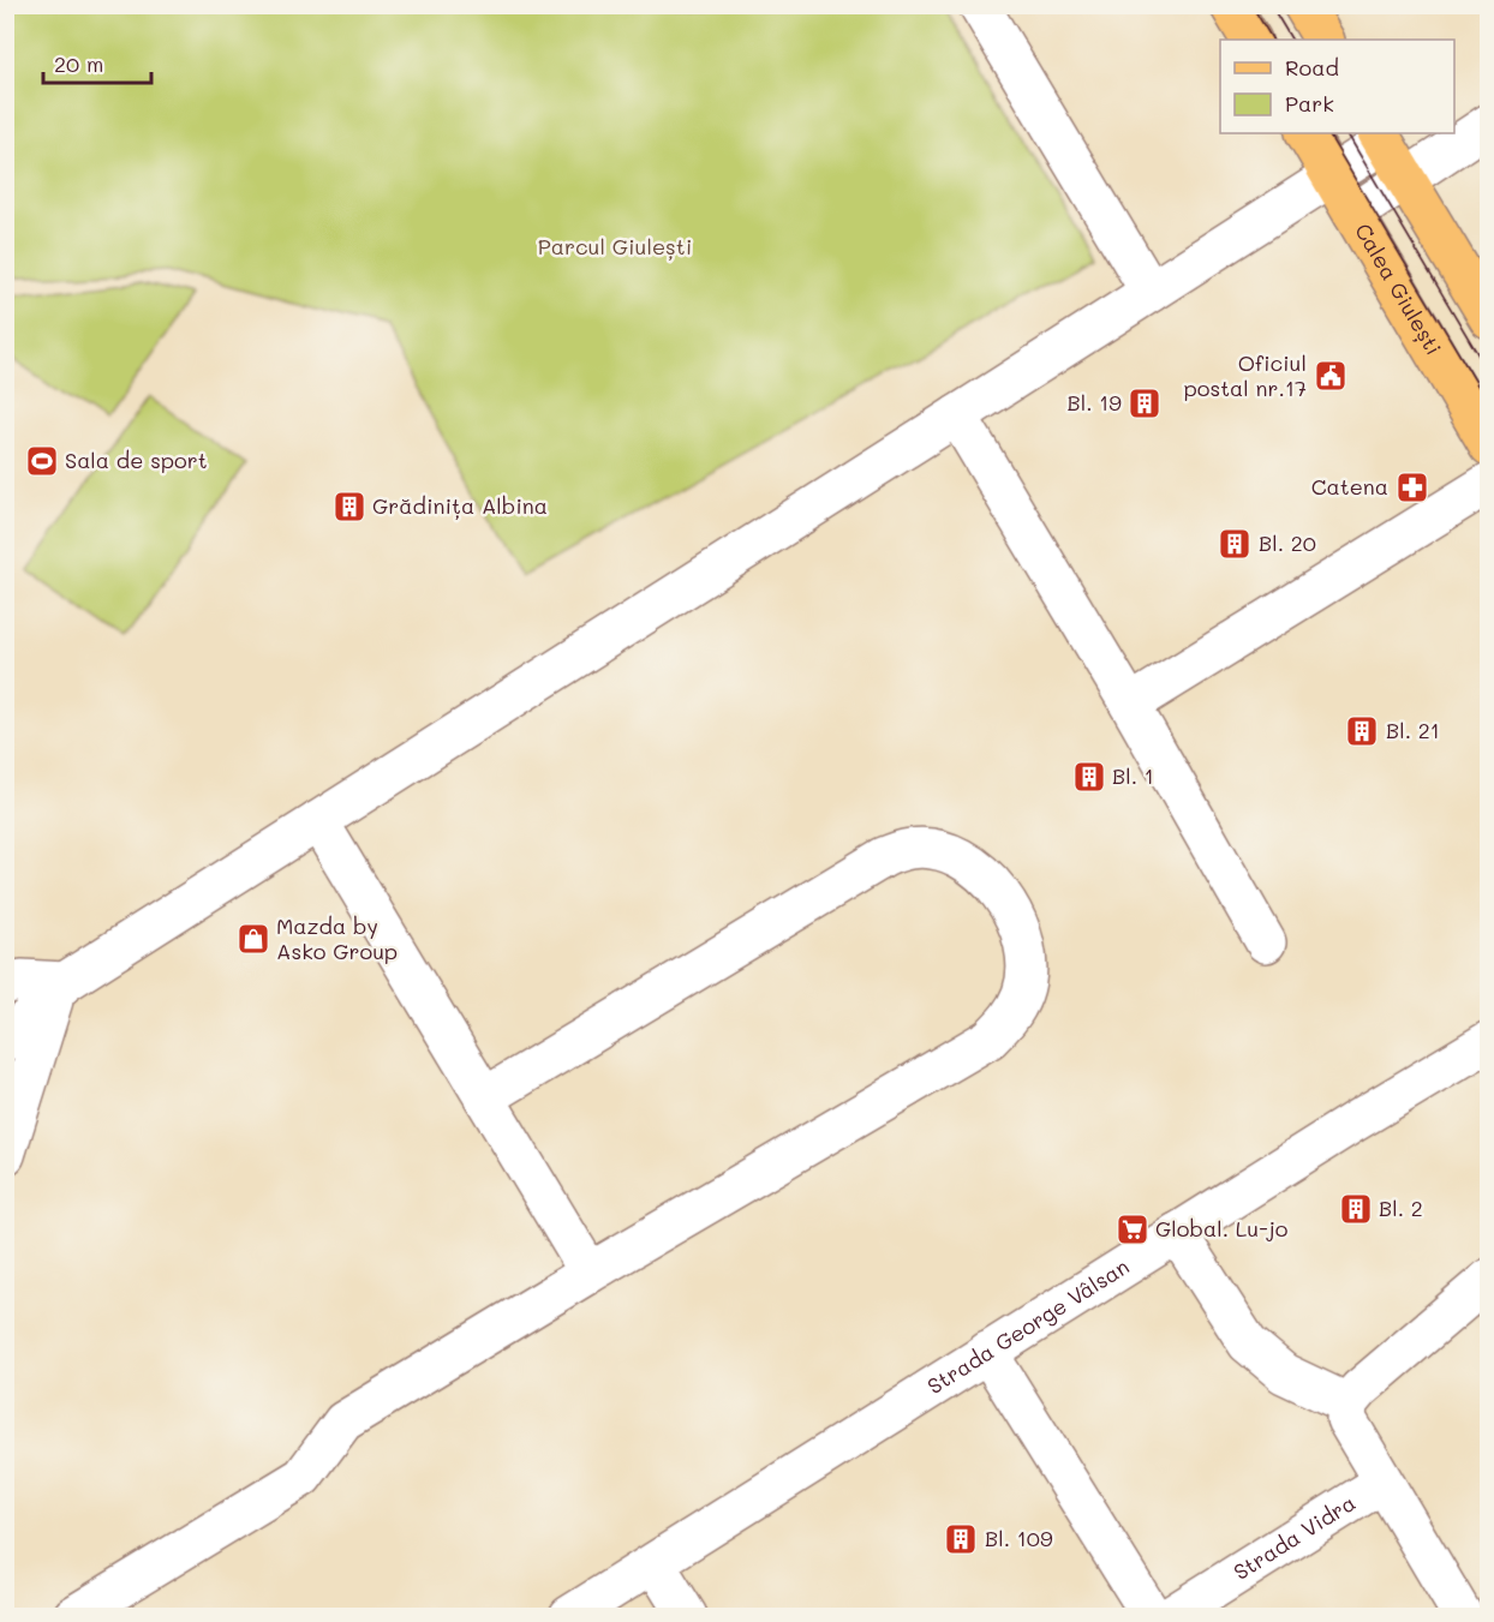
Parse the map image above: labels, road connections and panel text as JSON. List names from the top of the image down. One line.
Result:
{"streets":{"main road":["Calea Giulești"],"street":["Strada George Vâlsan","Strada Vidra"]},"parks":["Parcul Giulești"],"places":{"public building":["Oficiul postal nr.17"],"building":["Bl. 19","Grădinița Albina","Bl. 20","Bl. 21","Bl. 1","Bl. 2","Bl. 109"],"sports":["Sala de sport"],"pharmacy":["Catena"],"shop":["Mazda by Asko Group"],"supermarket":["Global. Lu-jo"]},"legend":["Road","Park"],"scale_bar":"20 m"}
